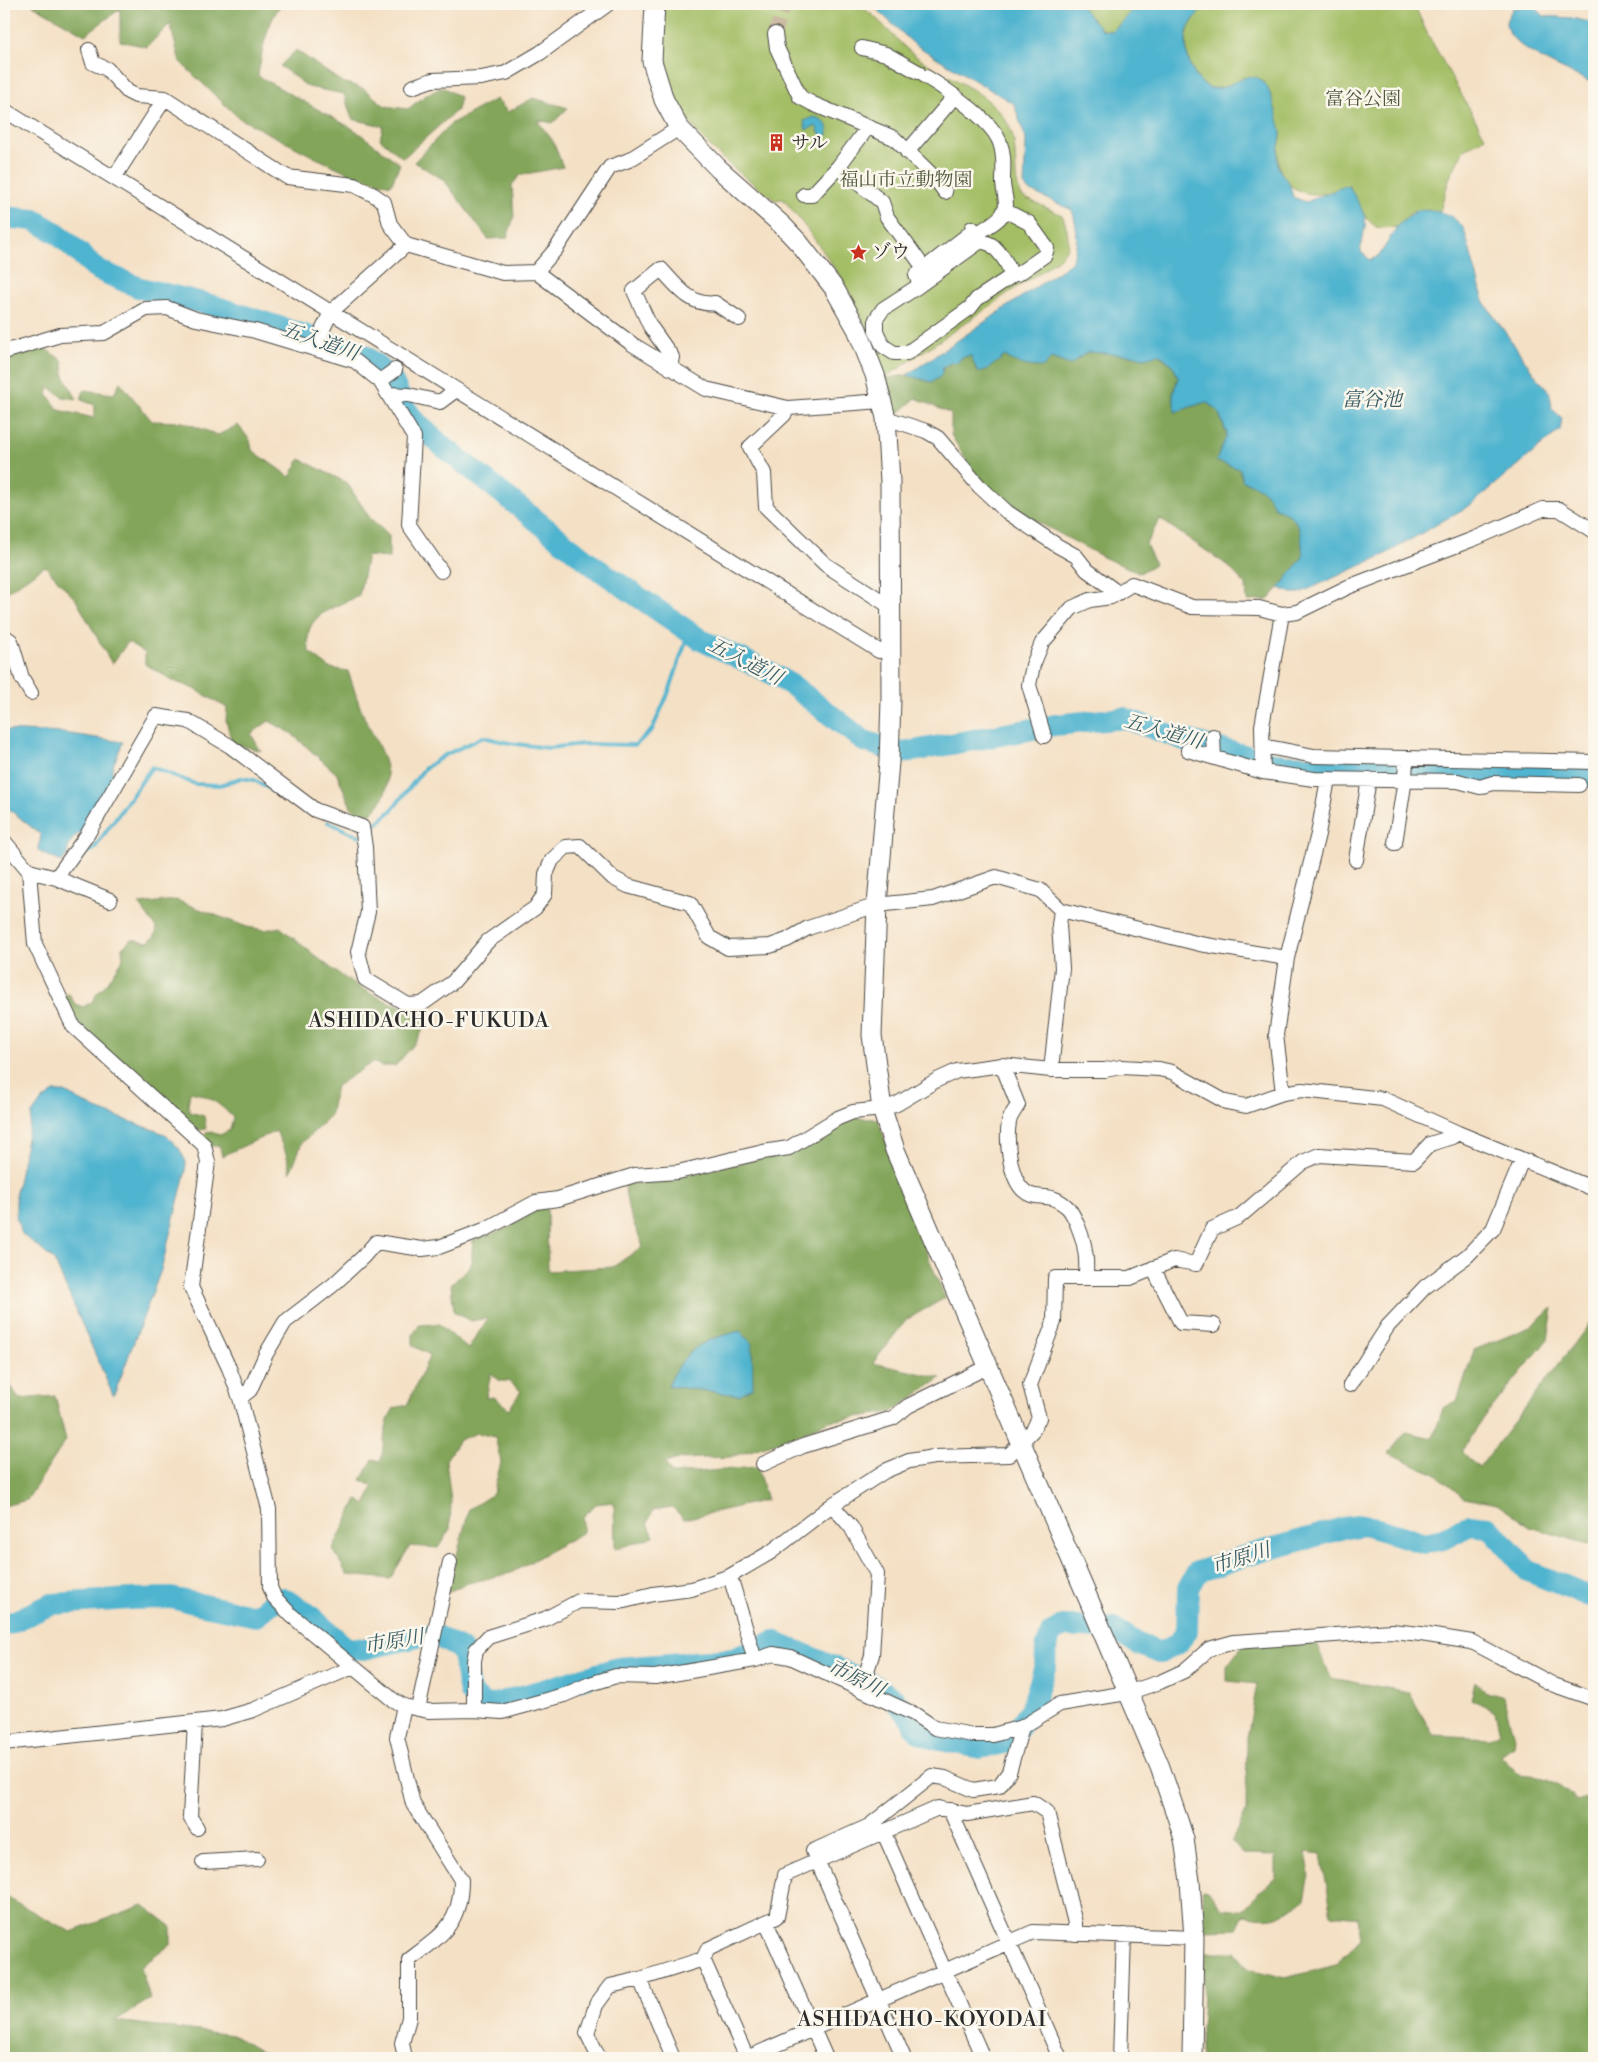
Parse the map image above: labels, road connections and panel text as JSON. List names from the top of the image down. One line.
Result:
{"districts":["ASHIDACHO-FUKUDA","ASHIDACHO-KOYODAI"],"water":["五入道川","富谷池","市原川"],"parks":["富谷公園","福山市立動物園"],"places":{"building":["サル"],"place":["ゾウ"]}}
